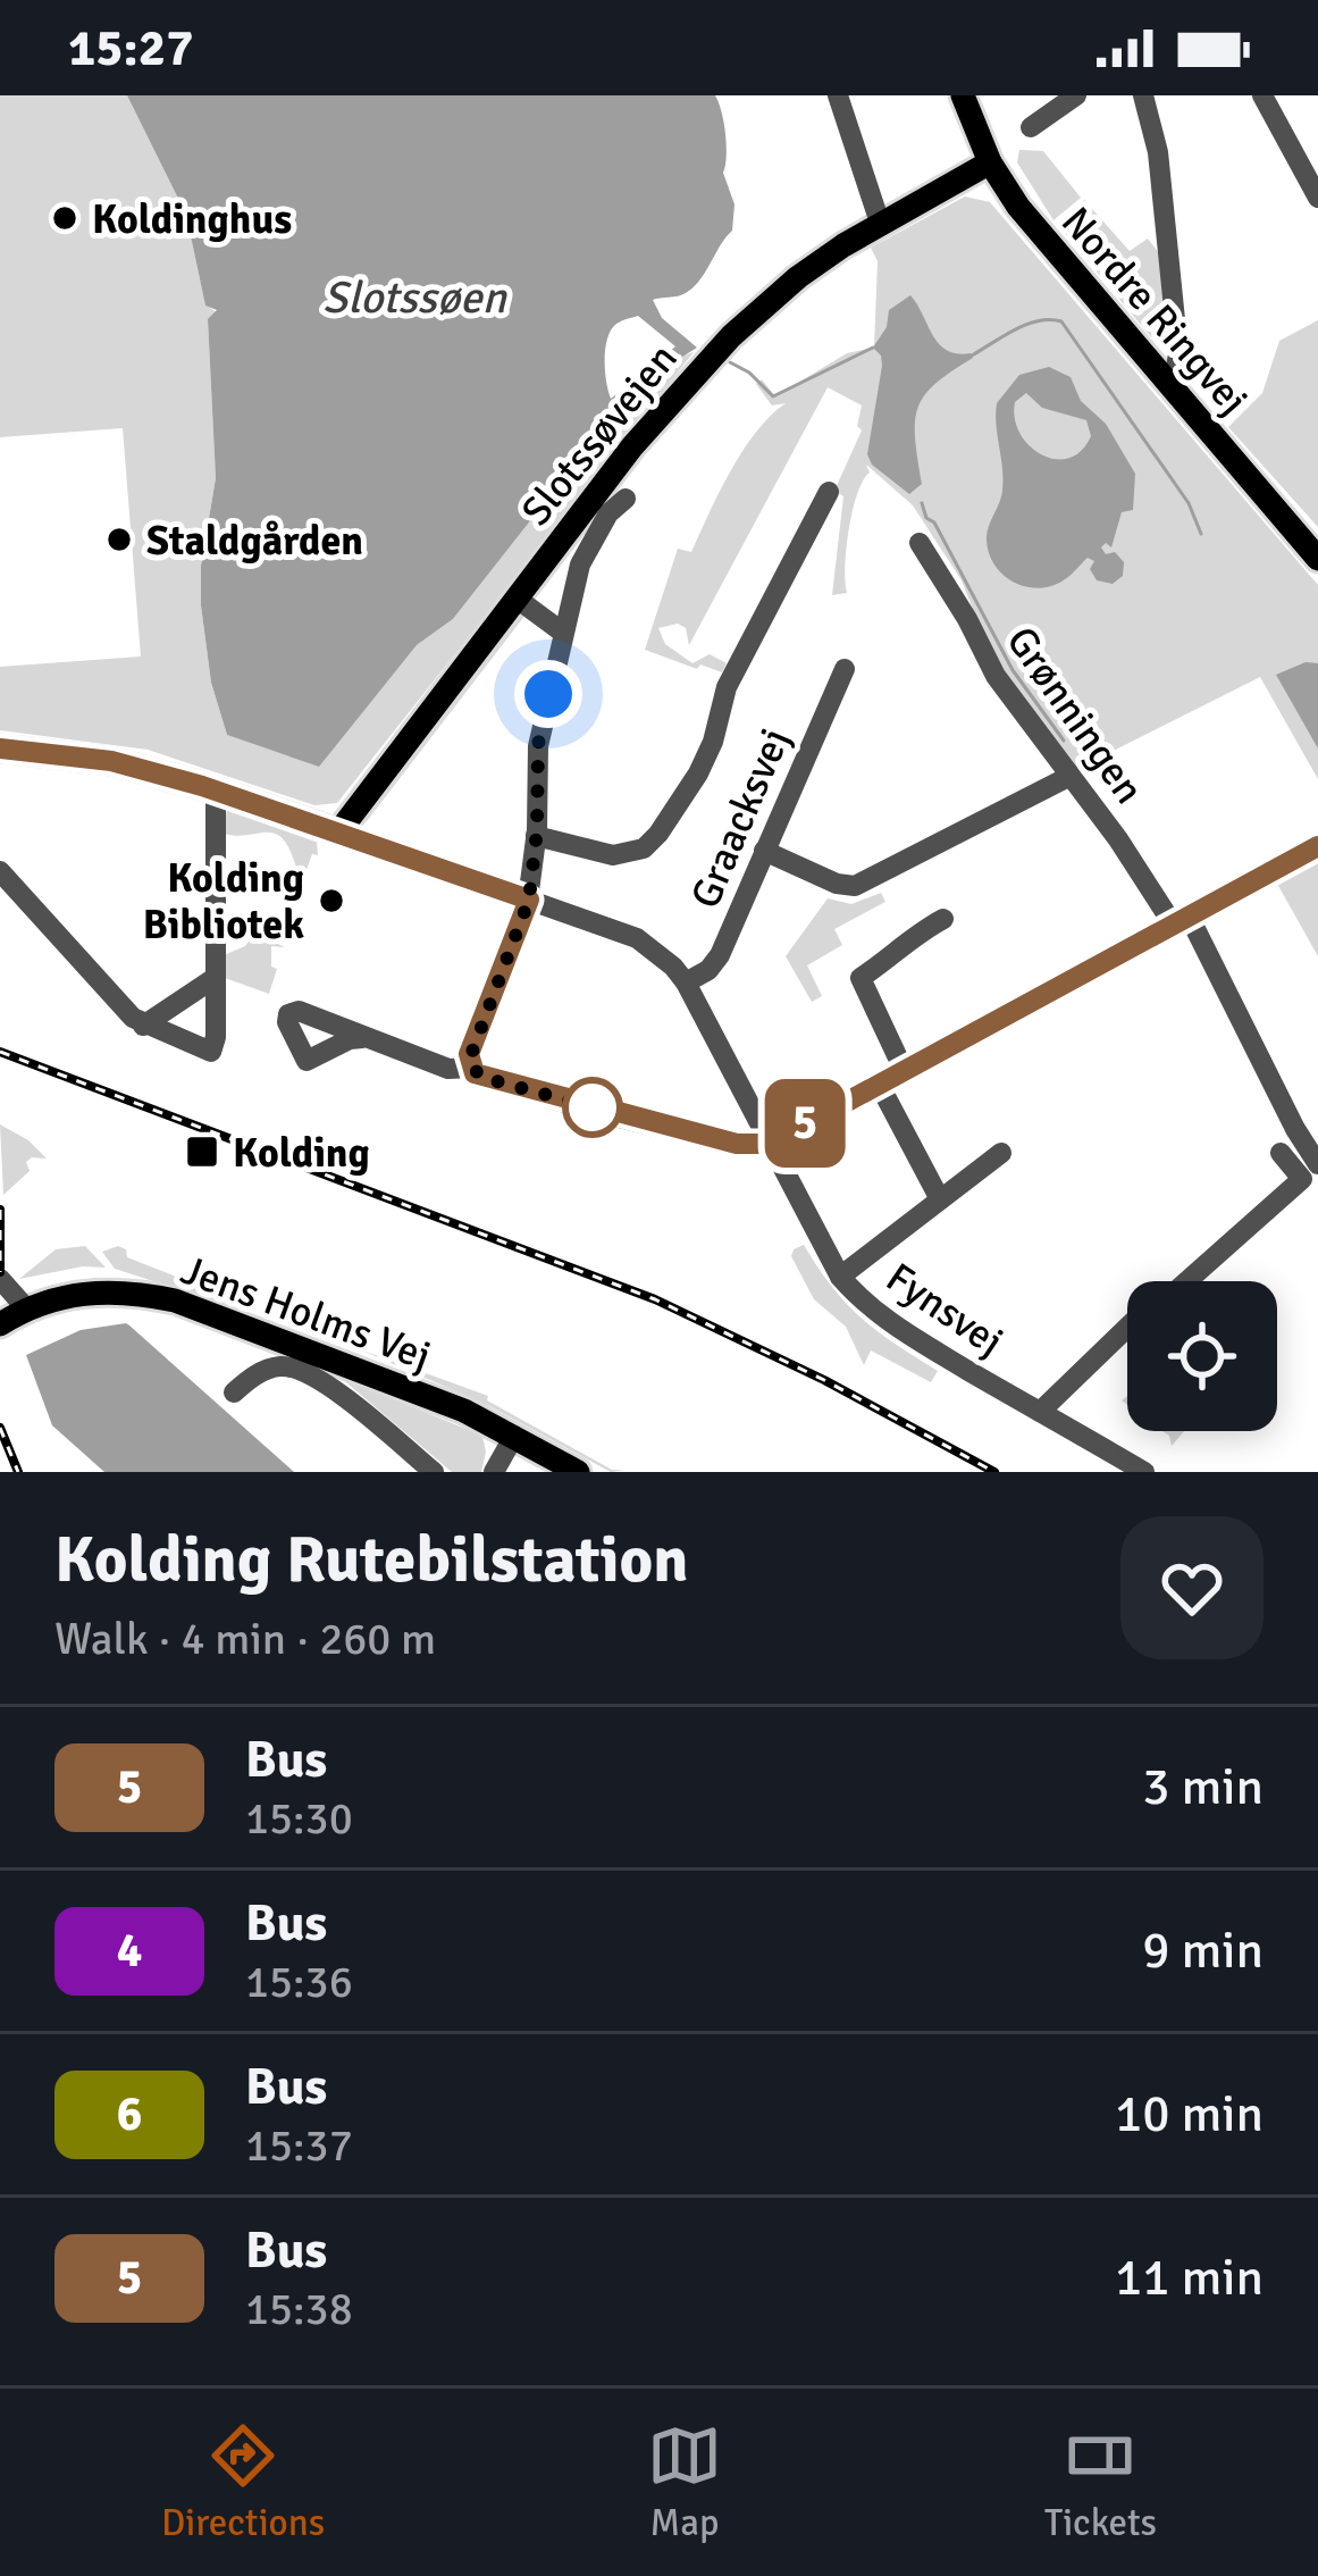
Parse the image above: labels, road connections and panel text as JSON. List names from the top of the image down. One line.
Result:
{"streets":{"main road":["Nordre Ringvej","Slotssøvejen","Jens Holms Vej"],"street":["Grønningen","Graacksvej","Fynsvej"]},"crossings":[["Nordre Ringvej","Slotssøvejen"],["Graacksvej","Fynsvej"]],"water":["Slotssøen"],"places":{"other":["Koldinghus","Staldgården","Kolding Bibliotek"],"transit":["Kolding"]},"lines":["bus line 5"],"page":{"status":"15:27","on_map":"5","heading":["Kolding Rutebilstation","Walk · 4 min · 260 m"],"list":[{"mark":"5","name":"Bus","note":"15:30","value":"3 min"},{"mark":"4","name":"Bus","note":"15:36","value":"9 min"},{"mark":"6","name":"Bus","note":"15:37","value":"10 min"},{"mark":"5","name":"Bus","note":"15:38","value":"11 min"}],"tabs":["Directions","Map","Tickets"]}}
